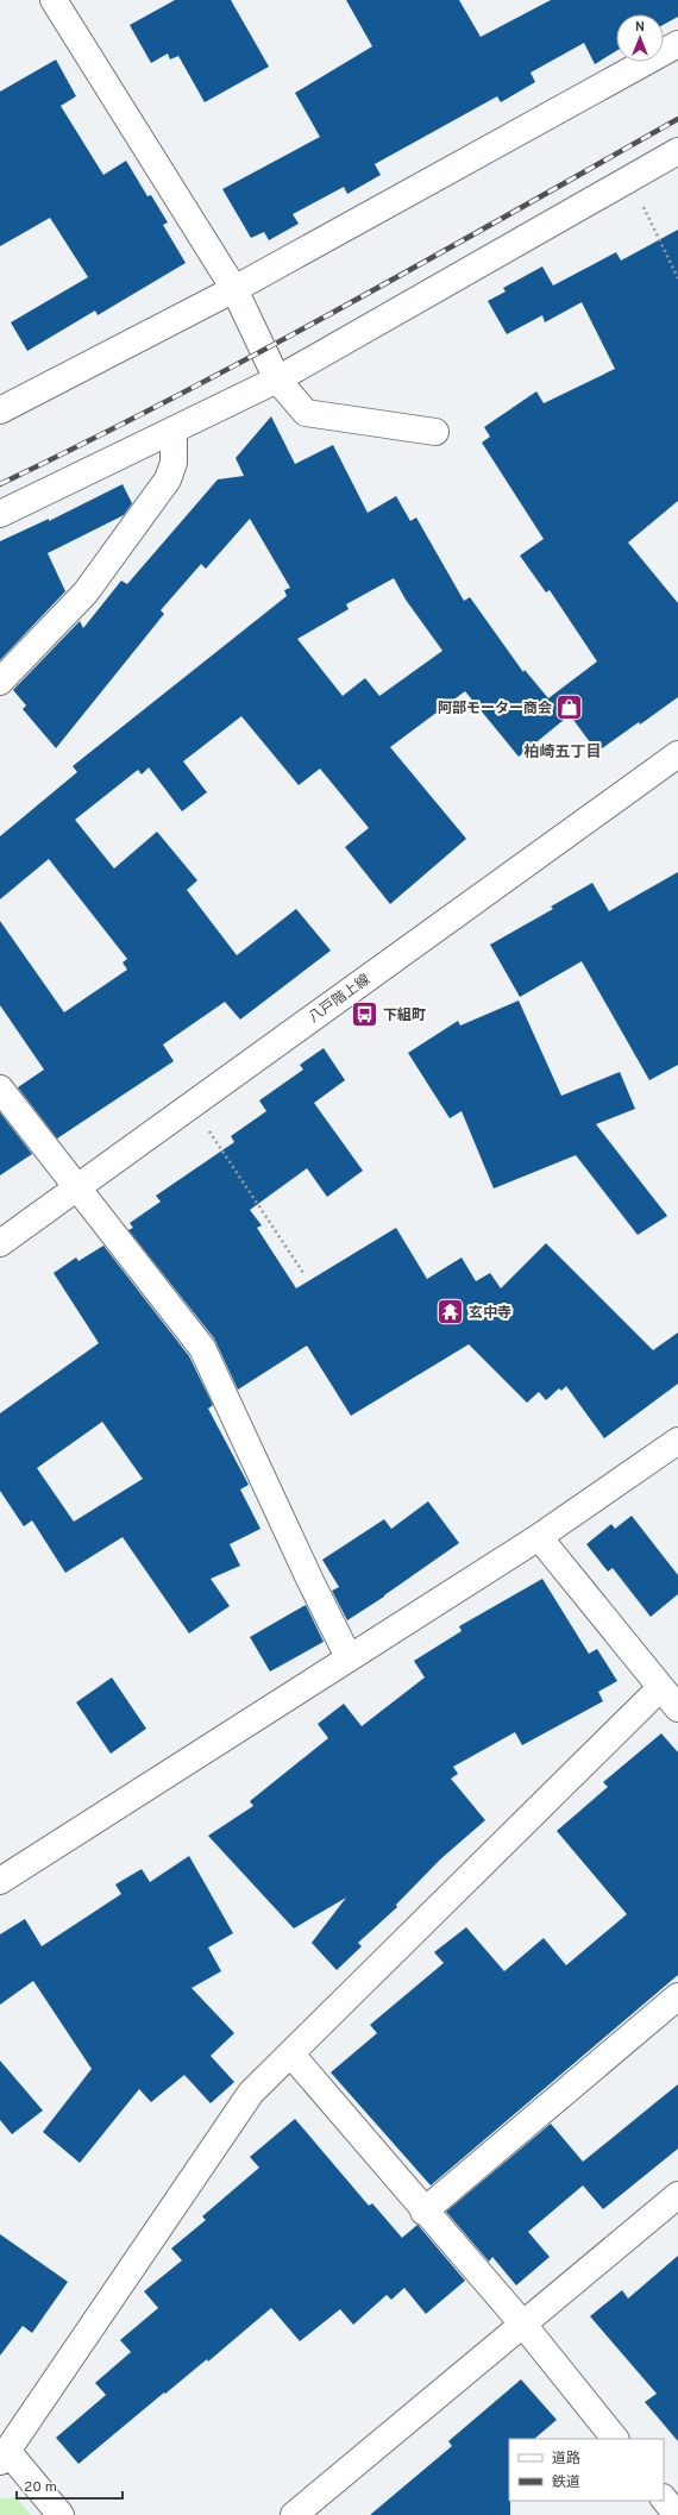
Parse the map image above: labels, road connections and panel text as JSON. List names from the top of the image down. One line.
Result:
{"streets":{"street":["八戸階上線"]},"districts":["柏崎五丁目"],"places":{"shop":["阿部モーター商会"],"bus stop":["下組町"],"temple":["玄中寺"]},"legend":["道路","鉄道"],"scale_bar":"20 m","north":"top"}
